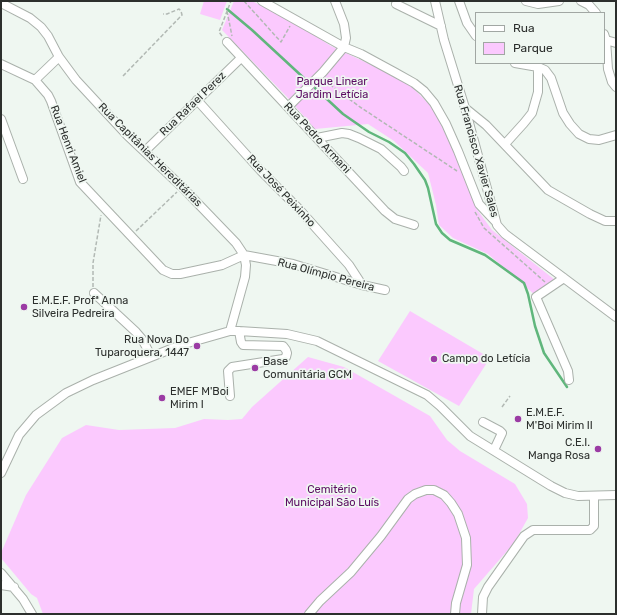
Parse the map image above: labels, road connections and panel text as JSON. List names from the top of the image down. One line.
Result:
{"streets":{"street":["Rua Rafael Perez","Rua Pedro Armani","Rua Henri Amiel","Rua Francisco Xavier Sales","Rua Capitânias Hereditárias","Rua José Peixinho","Rua Olímpio Pereira"]},"crossings":[["Rua Rafael Perez","Rua Pedro Armani"],["Rua Rafael Perez","Rua Capitânias Hereditárias"],["Rua Rafael Perez","Rua José Peixinho"],["Rua Henri Amiel","Rua Capitânias Hereditárias"],["Rua Henri Amiel","Rua Olímpio Pereira"],["Rua Capitânias Hereditárias","Rua Olímpio Pereira"],["Rua José Peixinho","Rua Olímpio Pereira"]],"parks":["Parque Linear Jardim Letícia","Cemitério Municipal São Luís"],"places":["E.M.E.F. Profª Anna Silveira Pedreira","Rua Nova Do Tuparoquera, 1447","Campo do Letícia","Base Comunitária GCM","EMEF M'Boi Mirim I","E.M.E.F. M'Boi Mirim II","C.E.I. Manga Rosa"],"legend":["Rua","Parque"]}
